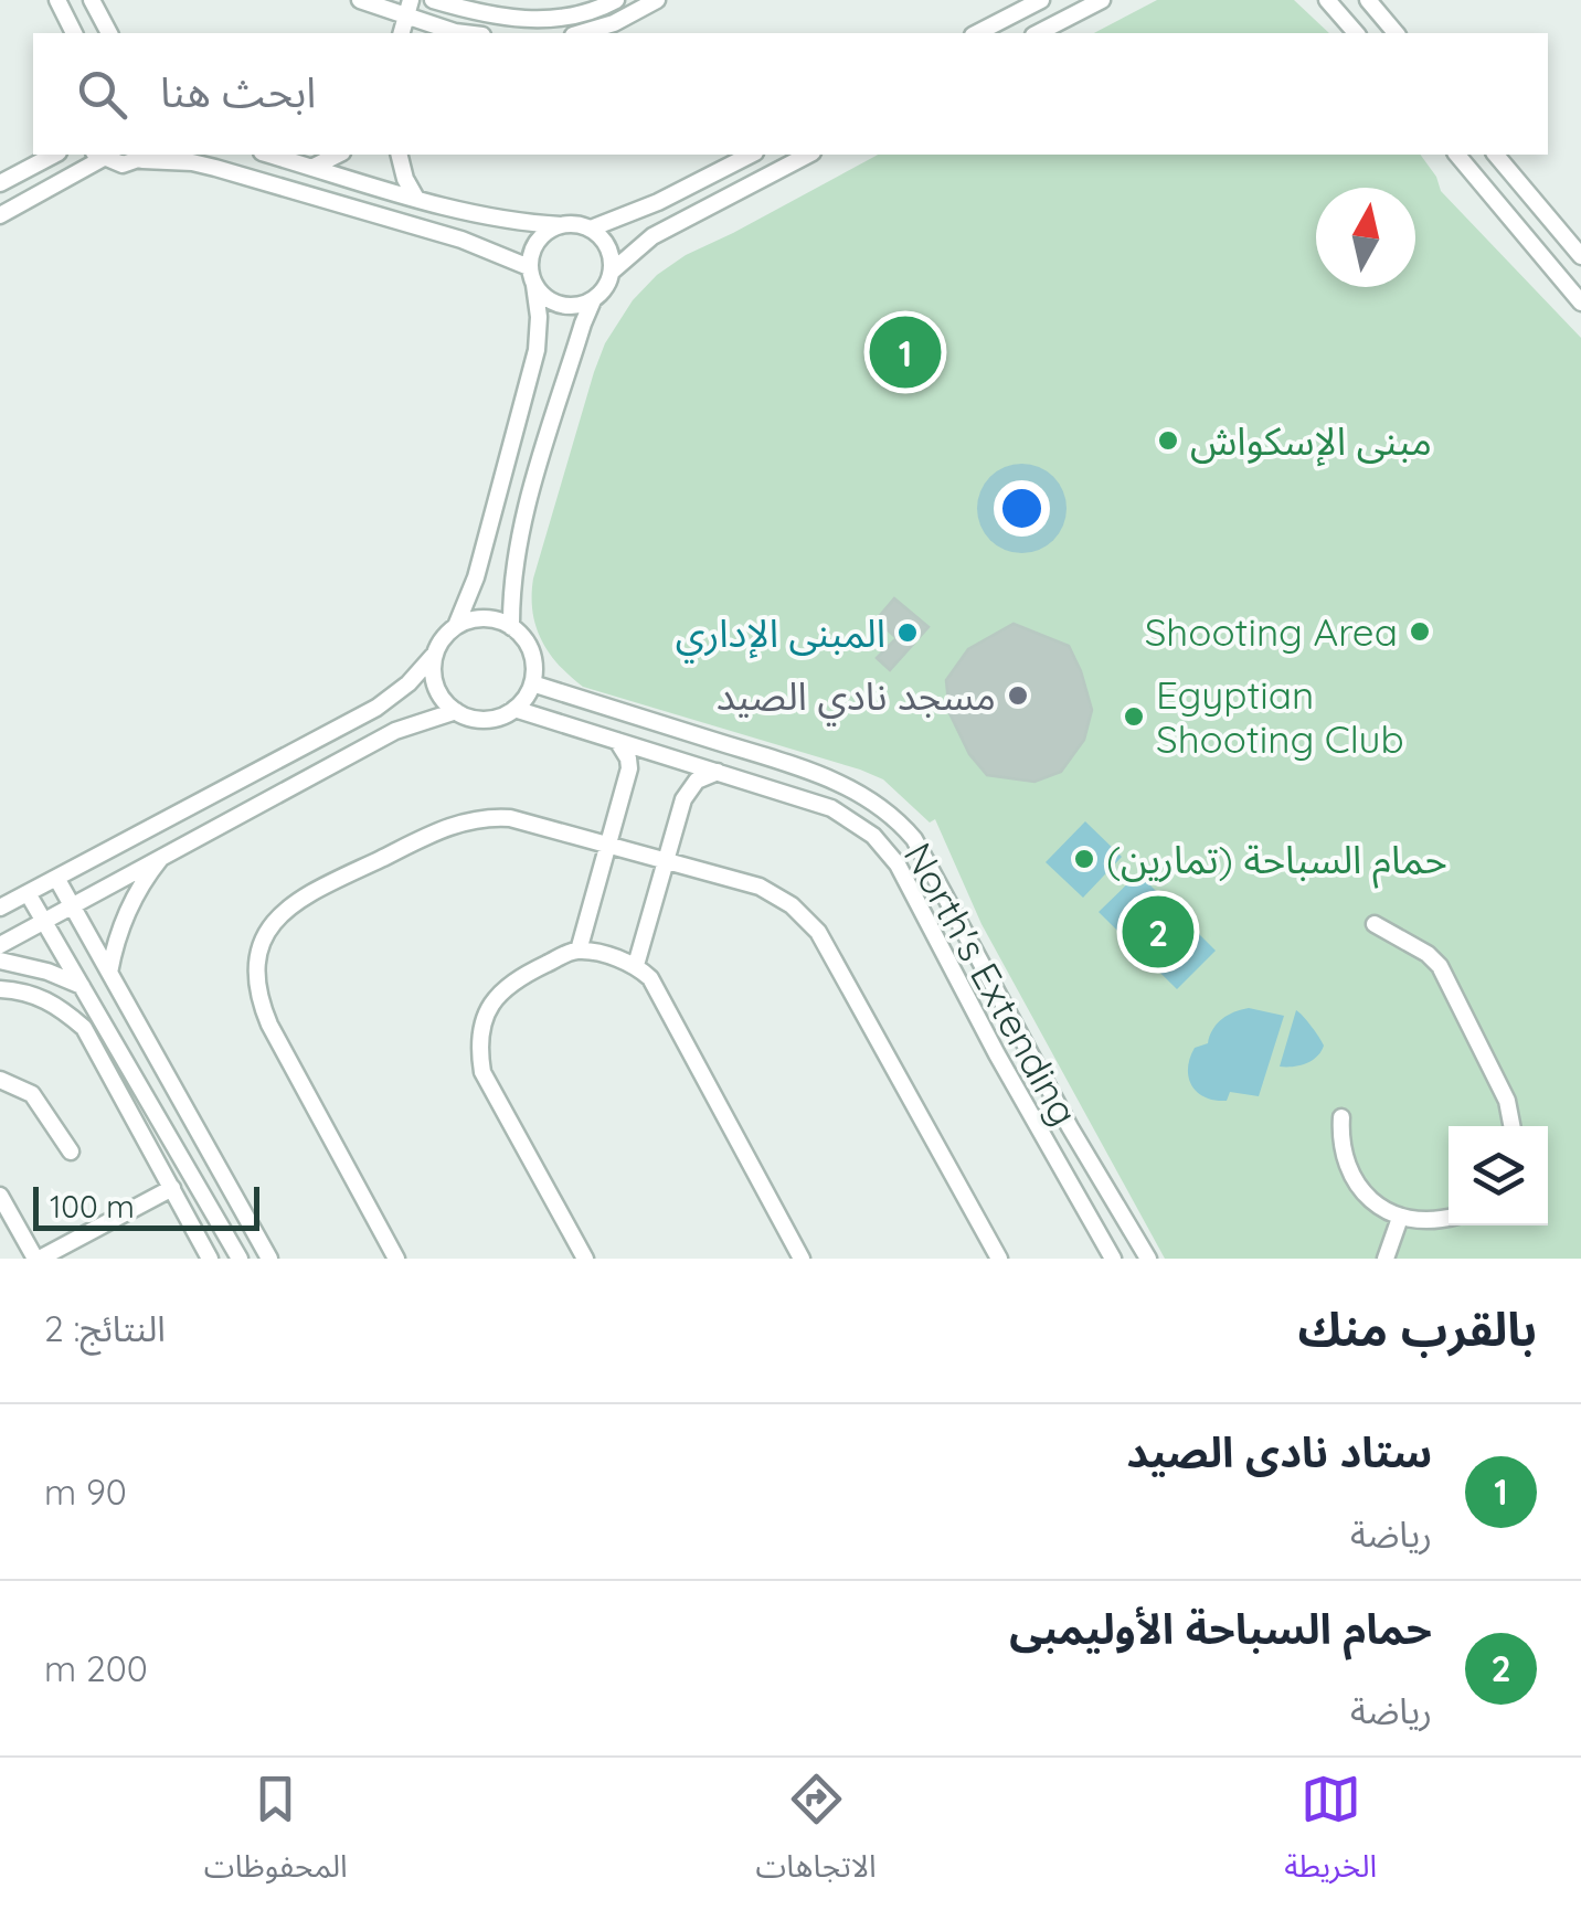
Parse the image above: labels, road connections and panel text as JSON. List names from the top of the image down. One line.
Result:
{"streets":{"street":["North's Extending"]},"places":["مبنى الإسكواش","Shooting Area","المبنى الإداري","مسجد نادي الصيد","Egyptian Shooting Club","حمام السباحة (تمارين)"],"scale_bar":"100 m","north":"top","page":{"search":"ابحث هنا","pins":["1","2"],"scale":"100 m","heading":["بالقرب منك","النتائج: 2"],"list":[{"mark":"1","name":"ستاد نادى الصيد","note":"رياضة","value":"90 m"},{"mark":"2","name":"حمام السباحة الأوليمبى","note":"رياضة","value":"200 m"}],"nav":["الخريطة","الاتجاهات","المحفوظات"]}}
